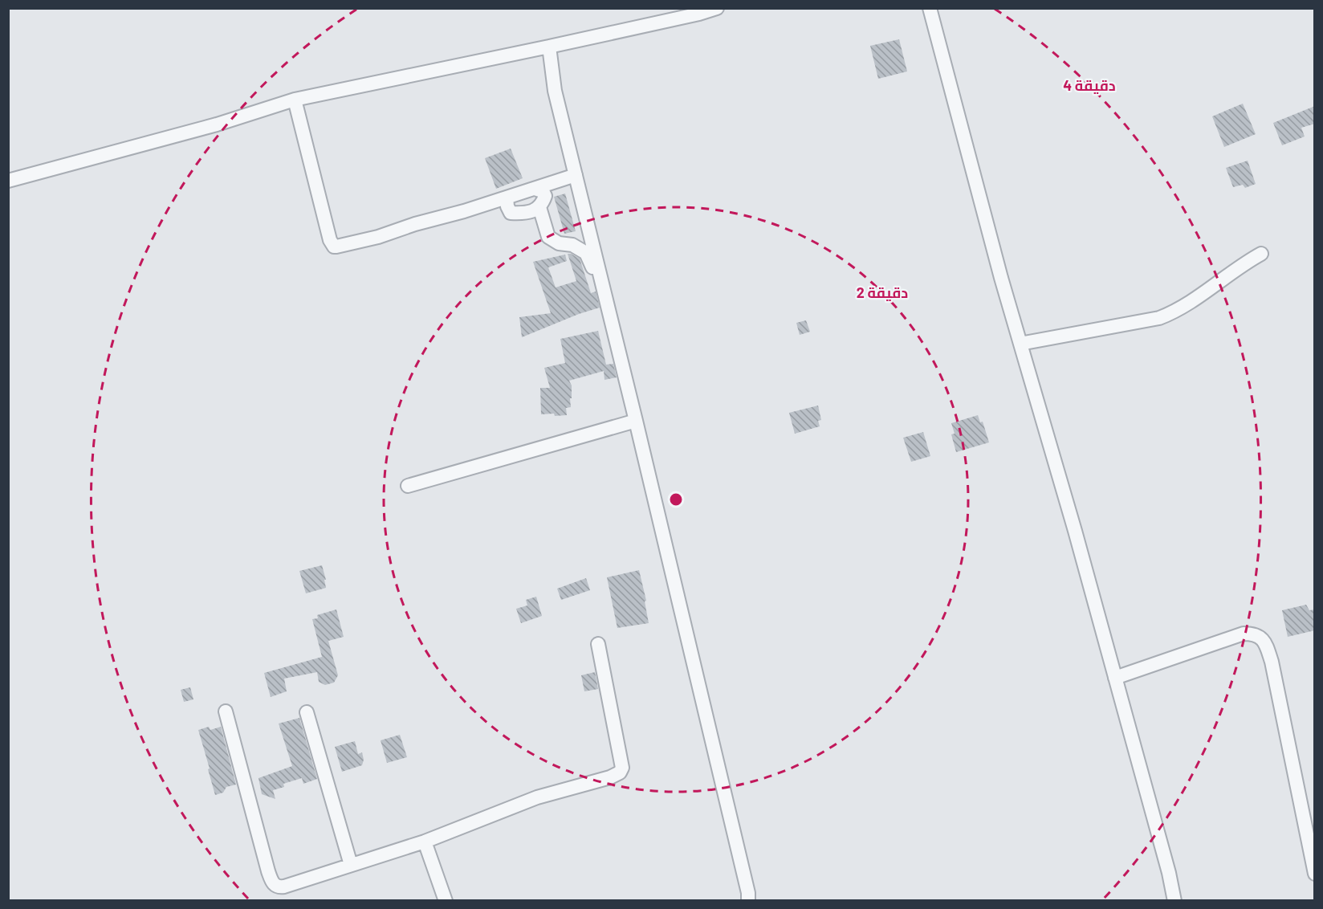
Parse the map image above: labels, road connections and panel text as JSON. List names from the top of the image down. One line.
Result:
{"rings":["4 دقيقة","2 دقيقة"]}
